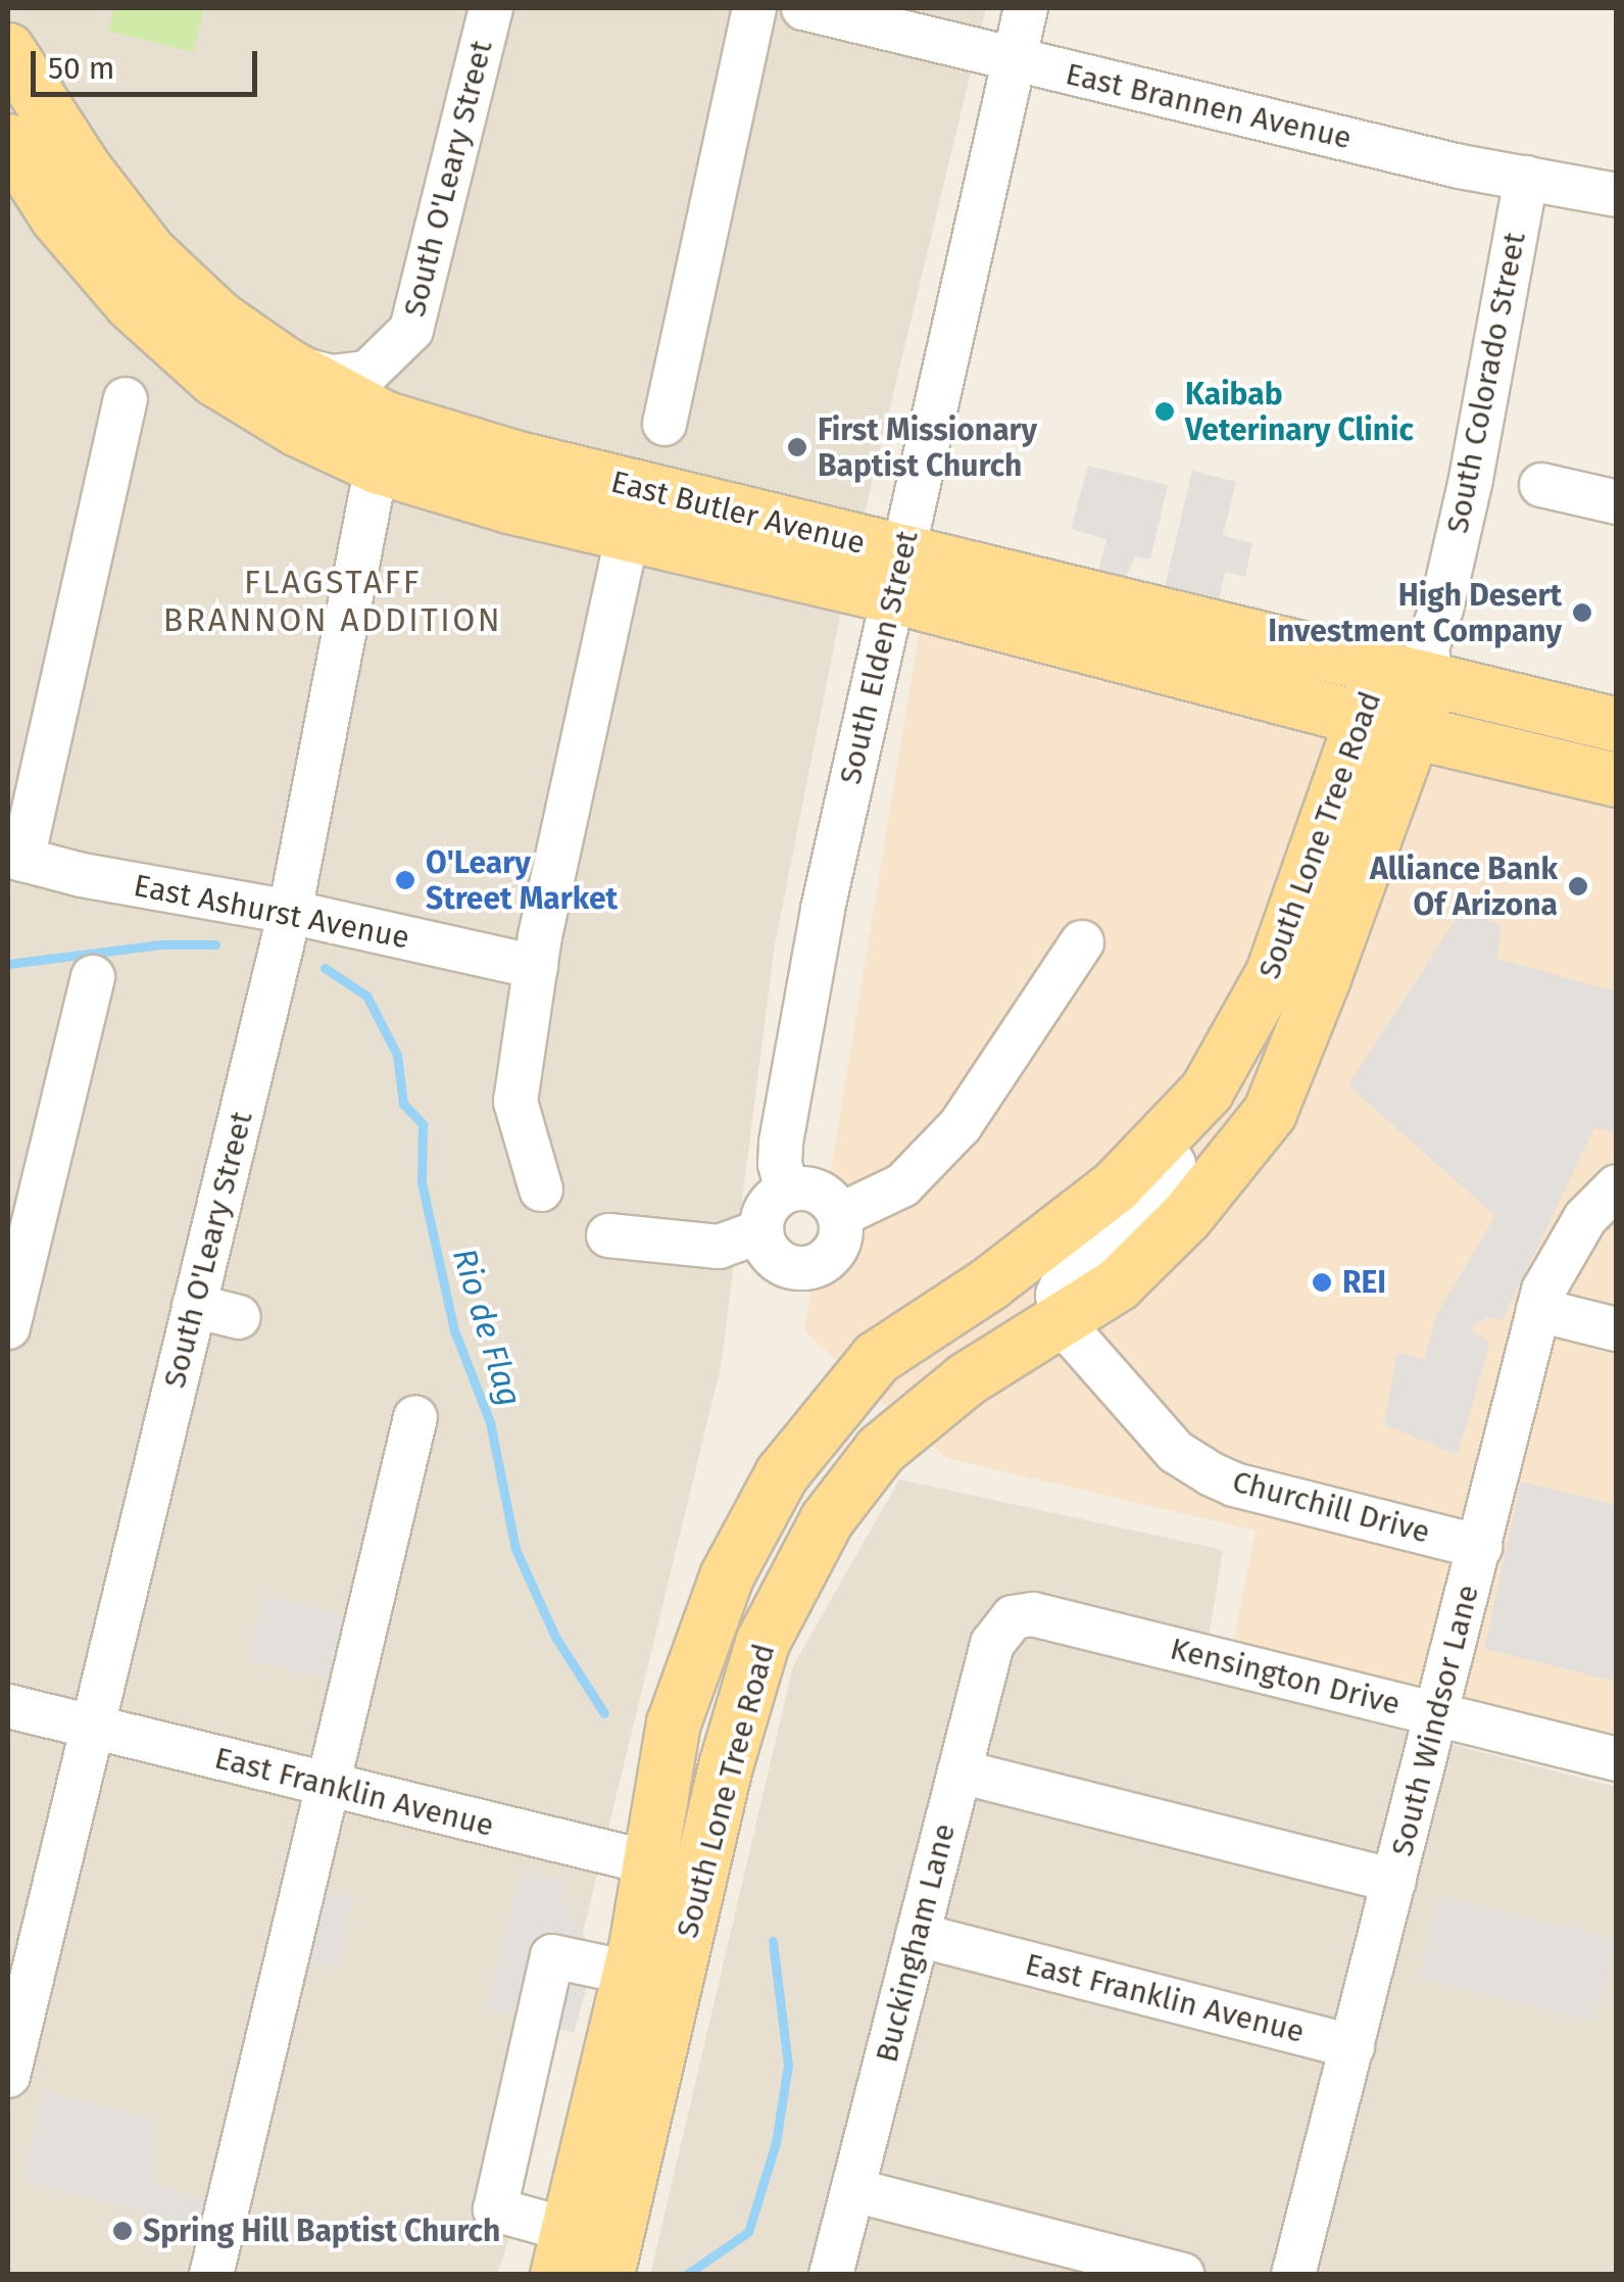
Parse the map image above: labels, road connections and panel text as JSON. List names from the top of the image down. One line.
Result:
{"streets":{"main road":["East Butler Avenue","South Lone Tree Road"],"street":["East Brannen Avenue","South O'Leary Street","South Colorado Street","South Elden Street","East Ashurst Avenue","Churchill Drive","Kensington Drive","South Windsor Lane","East Franklin Avenue","Buckingham Lane"]},"crossings":[["East Brannen Avenue","South Colorado Street"],["East Brannen Avenue","South Elden Street"],["South O'Leary Street","East Butler Avenue"],["South O'Leary Street","East Ashurst Avenue"],["South O'Leary Street","East Franklin Avenue"],["South Colorado Street","East Butler Avenue"],["South Colorado Street","South Lone Tree Road"],["East Butler Avenue","South Elden Street"],["East Butler Avenue","South Lone Tree Road"],["South Lone Tree Road","Churchill Drive"],["South Lone Tree Road","East Franklin Avenue"],["Churchill Drive","South Windsor Lane"],["Kensington Drive","South Windsor Lane"],["Kensington Drive","Buckingham Lane"],["South Windsor Lane","East Franklin Avenue"],["East Franklin Avenue","Buckingham Lane"]],"districts":["FLAGSTAFF BRANNON ADDITION"],"water":["Rio de Flag"],"places":["Kaibab Veterinary Clinic","First Missionary Baptist Church","High Desert Investment Company","O'Leary Street Market","Alliance Bank Of Arizona","REI","Spring Hill Baptist Church"],"scale_bar":"50 m"}
